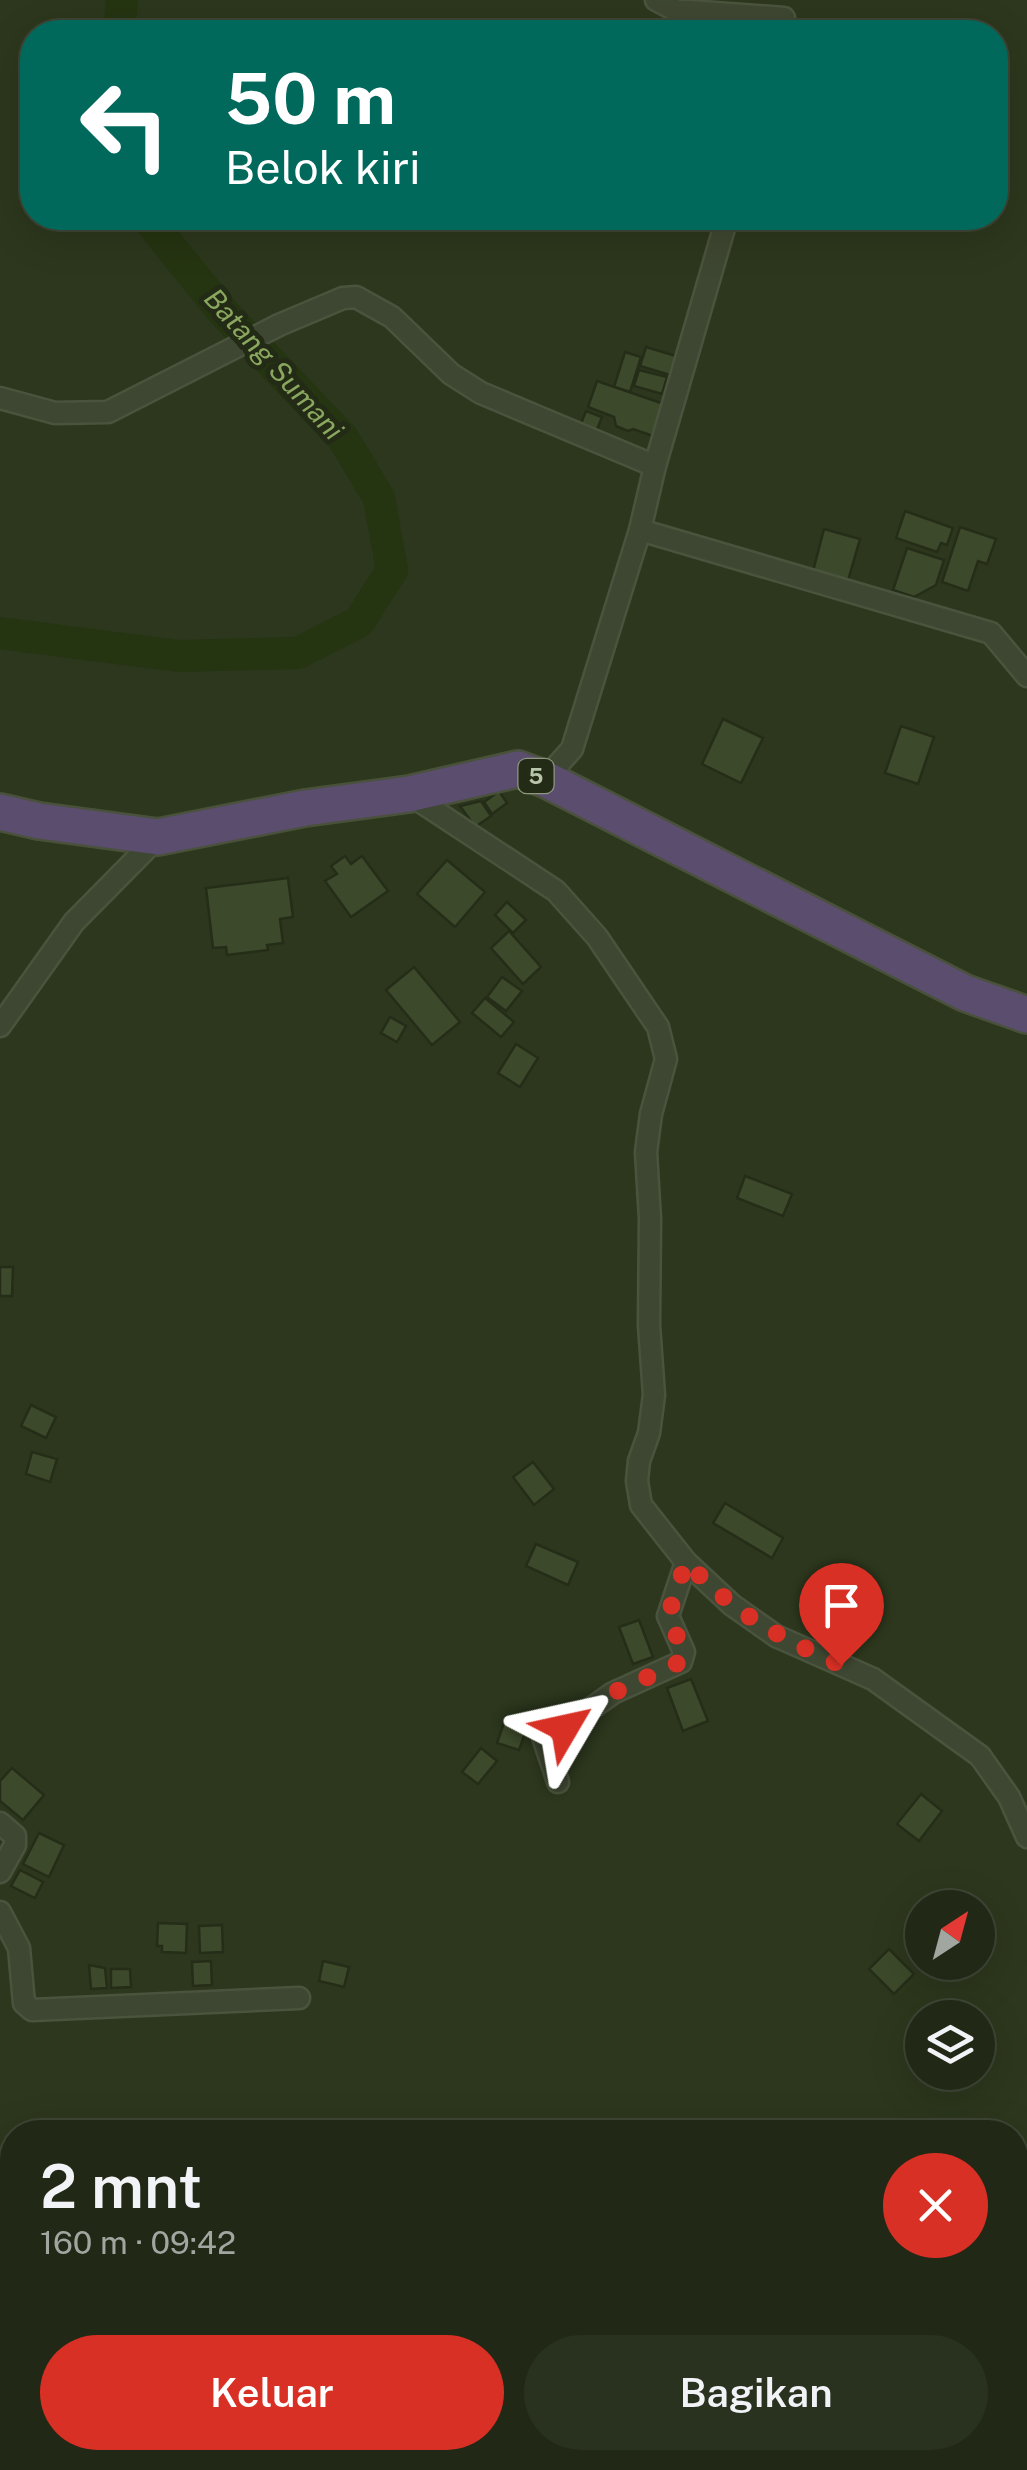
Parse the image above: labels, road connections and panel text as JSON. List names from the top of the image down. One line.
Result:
{"streets":{"highway":["5"]},"water":["Batang Sumani"],"north":"top right","page":{"turn":["50 m","Belok kiri"],"heading":["2 mnt","160 m · 09:42"],"buttons":["Keluar","Bagikan"]}}
